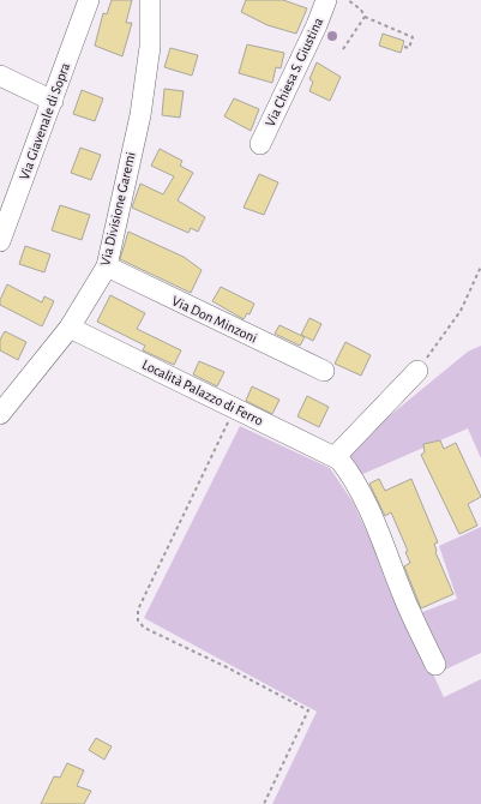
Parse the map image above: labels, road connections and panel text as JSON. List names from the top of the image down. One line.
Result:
{"streets":{"street":["Via Chiesa S. Giustina","Via Giavenale di Sopra","Via Divisione Garemi","Via Don Minzoni","Località Palazzo di Ferro"]},"crossings":[["Via Divisione Garemi","Via Don Minzoni"],["Via Divisione Garemi","Località Palazzo di Ferro"]]}
